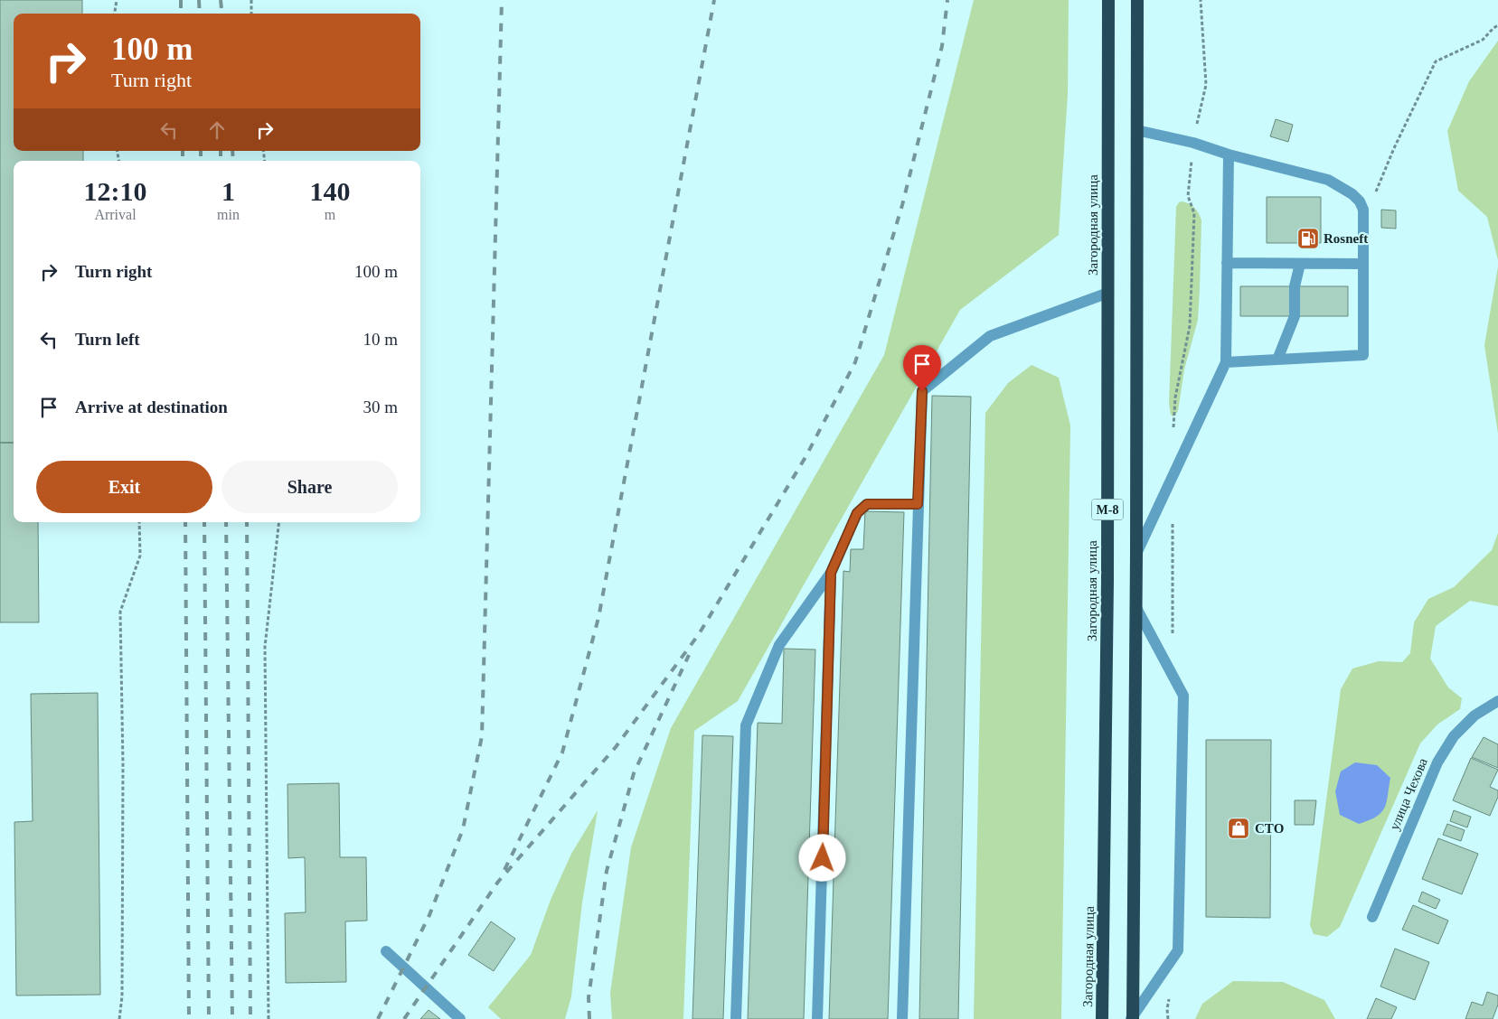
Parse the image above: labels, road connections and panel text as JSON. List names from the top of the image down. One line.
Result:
{"streets":{"highway":["Загородная улица","М-8"],"street":["улица Чехова"]},"places":{"fuel station":["Rosneft"],"shop":["СТО"]},"page":{"turn":["100 m","Turn right"],"eta":["12:10","Arrival","1","min","140","m"],"list":[{"name":"Turn right","value":"100 m"},{"name":"Turn left","value":"10 m"},{"name":"Arrive at destination","value":"30 m"}],"buttons":["Exit","Share"]}}
